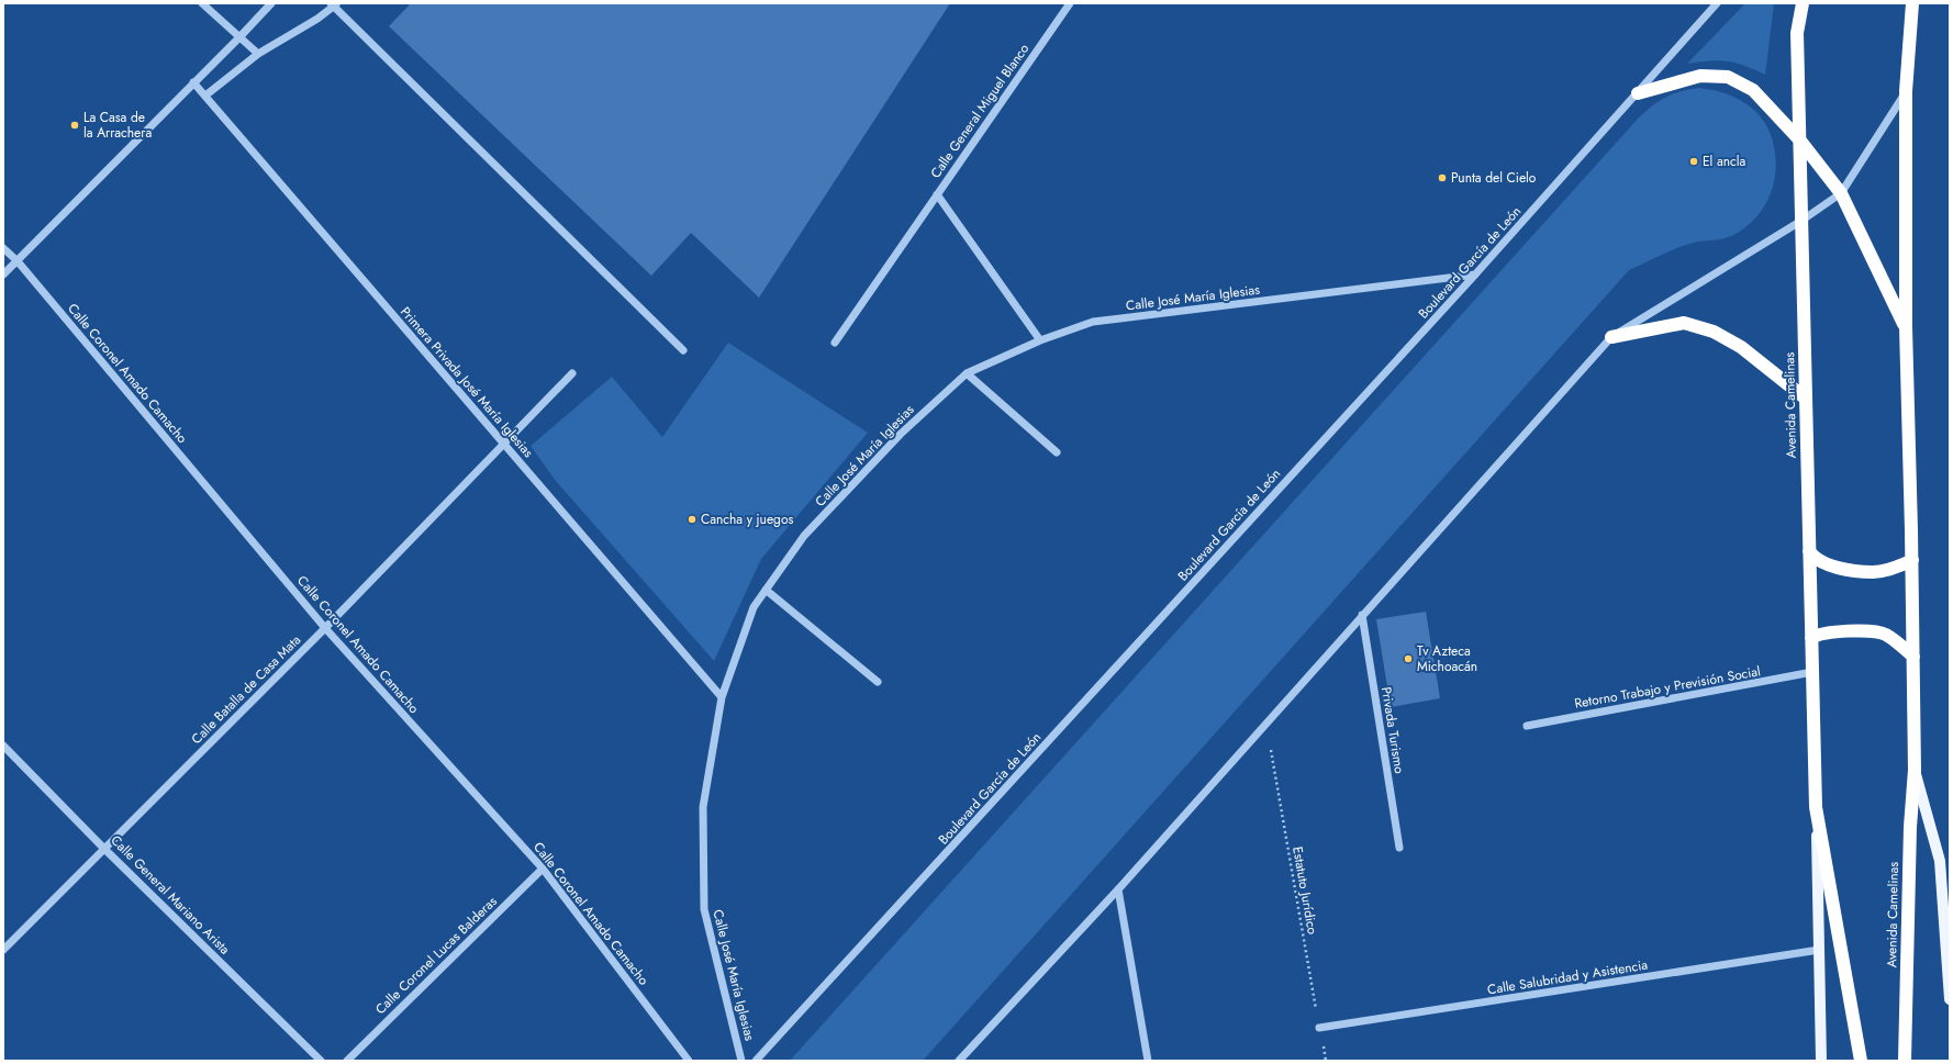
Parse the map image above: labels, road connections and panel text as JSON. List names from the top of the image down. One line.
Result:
{"streets":{"highway":["Avenida Camelinas"],"street":["Calle General Miguel Blanco","Boulevard García de León","Calle José María Iglesias","Calle Coronel Amado Camacho","Primera Privada José María Iglesias","Retorno Trabajo y Previsión Social","Calle Batalla de Casa Mata","Privada Turismo","Calle General Mariano Arista","Calle Coronel Lucas Balderas","Calle Salubridad y Asistencia"],"path":["Estatuto Jurídico"]},"crossings":[["Calle General Miguel Blanco","Calle José María Iglesias"],["Boulevard García de León","Calle José María Iglesias"],["Calle José María Iglesias","Primera Privada José María Iglesias"],["Calle Coronel Amado Camacho","Calle Batalla de Casa Mata"],["Calle Coronel Amado Camacho","Calle Coronel Lucas Balderas"],["Primera Privada José María Iglesias","Calle Batalla de Casa Mata"],["Avenida Camelinas","Retorno Trabajo y Previsión Social"],["Avenida Camelinas","Calle Salubridad y Asistencia"],["Calle Batalla de Casa Mata","Calle General Mariano Arista"],["Estatuto Jurídico","Calle Salubridad y Asistencia"]],"places":["La Casa de la Arrachera","El ancla","Punta del Cielo","Cancha y juegos","Tv Azteca Michoacán"]}
